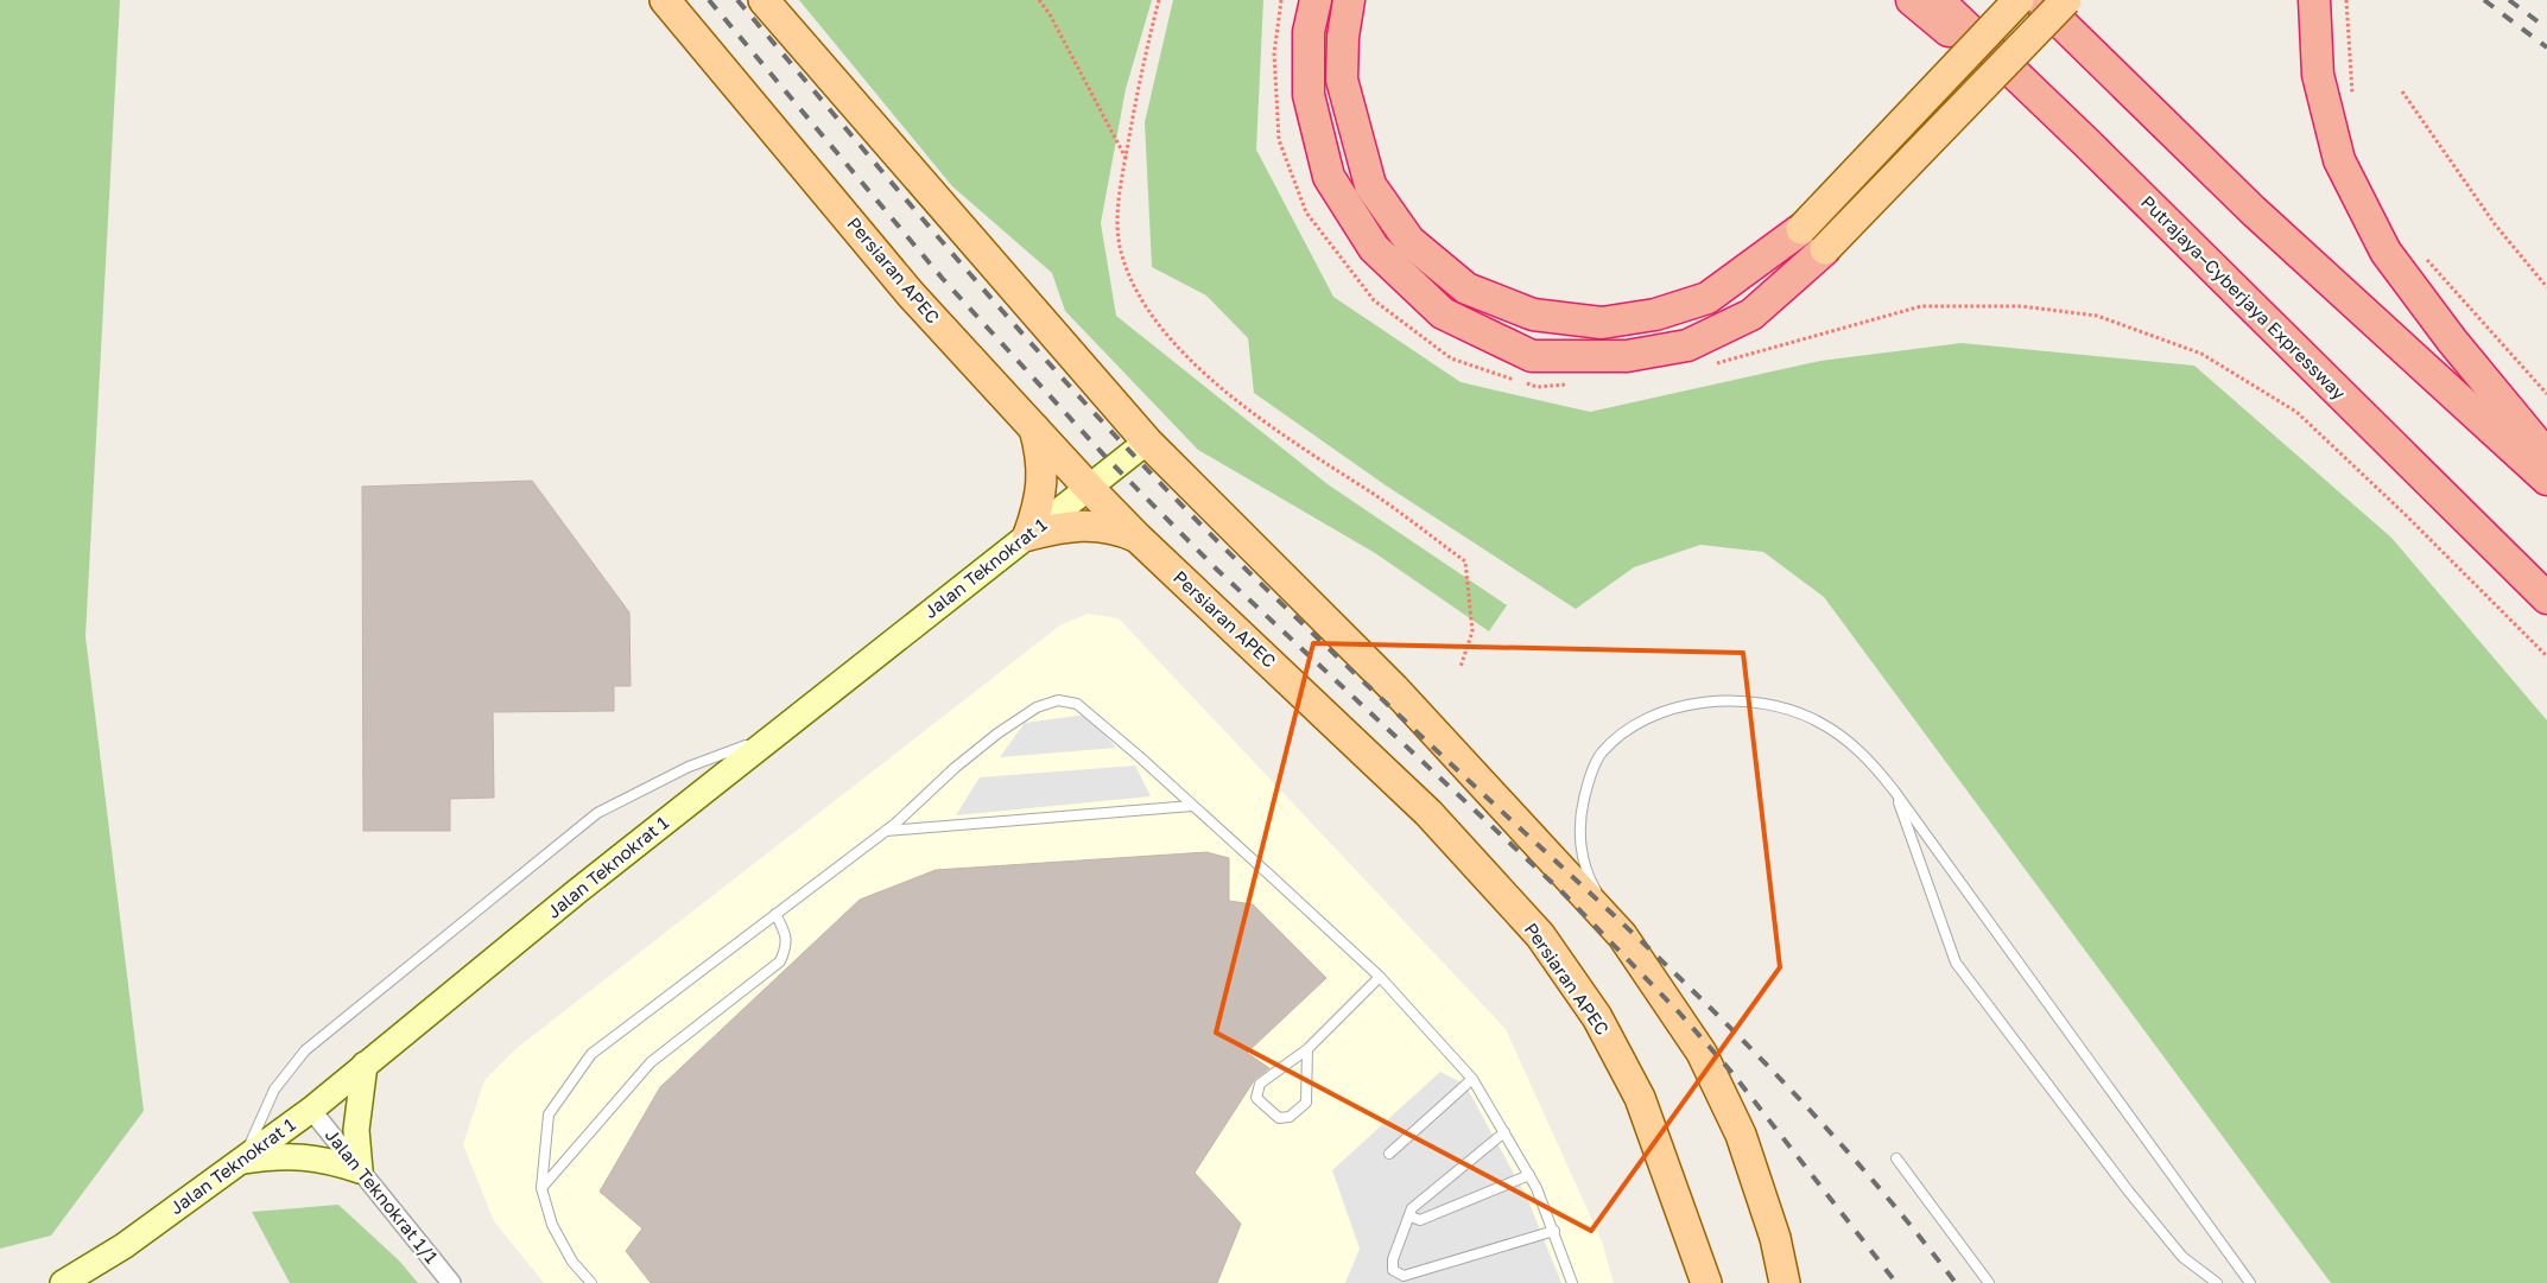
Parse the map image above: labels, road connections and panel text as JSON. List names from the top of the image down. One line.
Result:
{"streets":{"highway":["Putrajaya–Cyberjaya Expressway"],"main road":["Persiaran APEC","Jalan Teknokrat 1"],"street":["Jalan Teknokrat 1/1"]},"crossings":[["Persiaran APEC","Jalan Teknokrat 1"],["Jalan Teknokrat 1","Jalan Teknokrat 1/1"]]}
